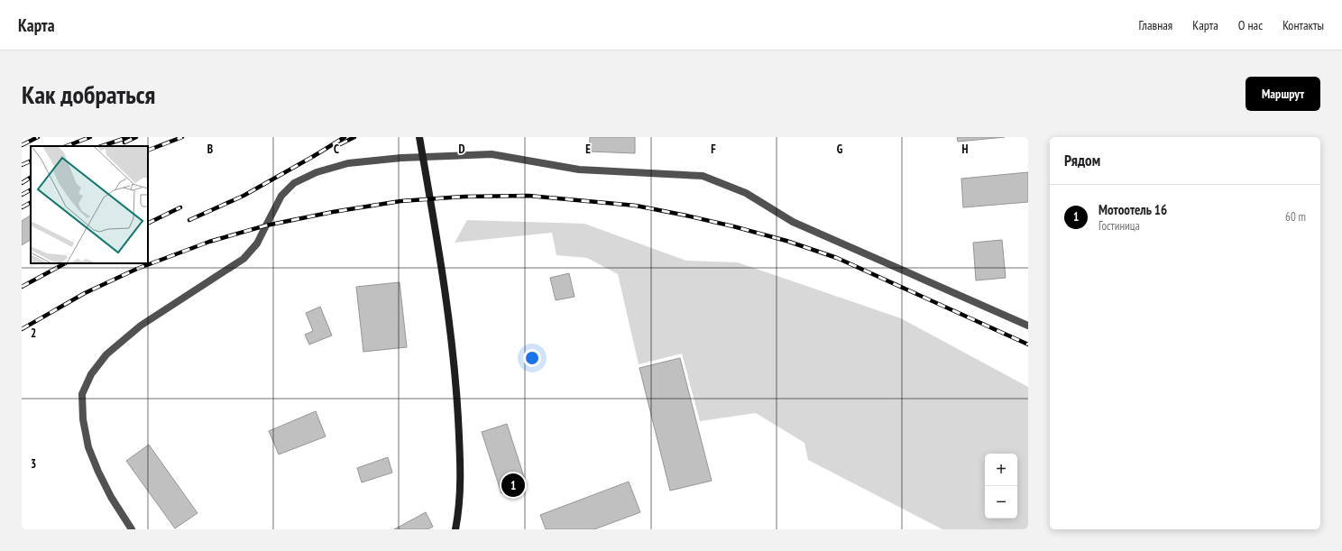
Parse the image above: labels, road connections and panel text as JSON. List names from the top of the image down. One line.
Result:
{"page":{"header":"Карта","nav":["Главная","Карта","О нас","Контакты"],"buttons":"Маршрут","title":"Как добраться","heading":"Рядом","list":[{"mark":"1","name":"Мотоотель 16","note":"Гостиница","value":"60 m"}],"map_buttons":["+","−"],"pins":"1"},"grid":{"columns":["B","C","D","E","F","G","H"],"rows":["2","3"]}}
